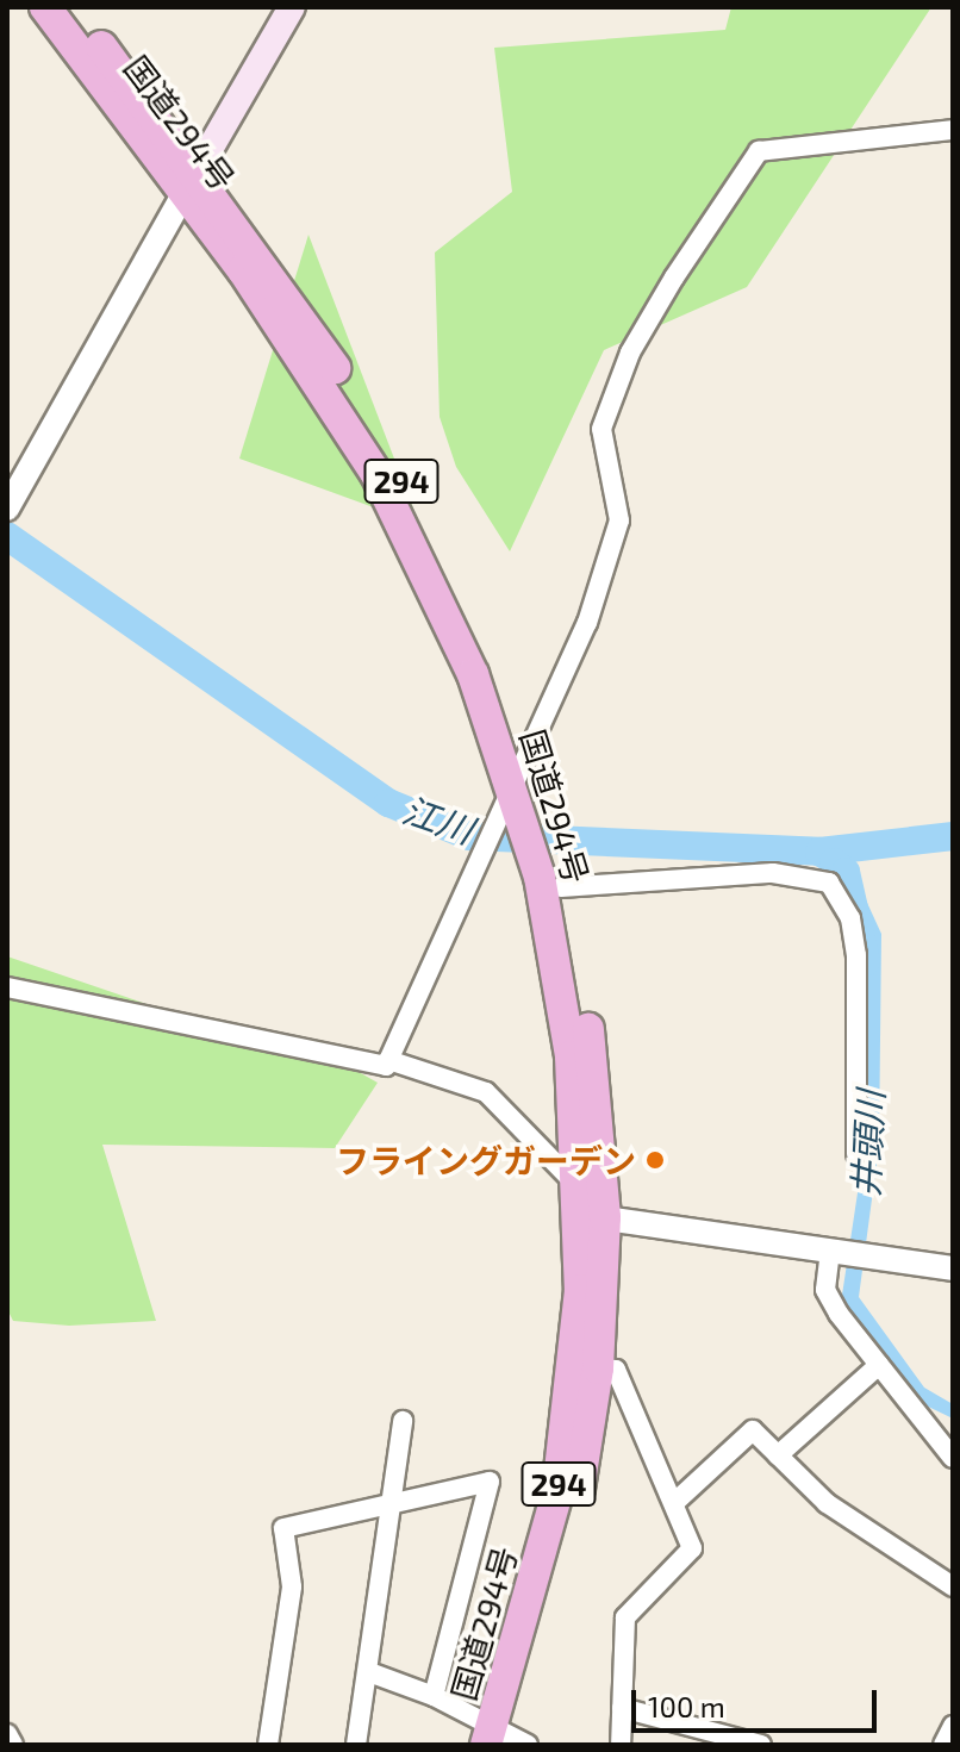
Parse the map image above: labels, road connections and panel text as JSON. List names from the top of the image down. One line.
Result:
{"streets":{"highway":["国道294号","294"]},"water":["江川","井頭川"],"places":["フライングガーデン"],"scale_bar":"100 m"}
